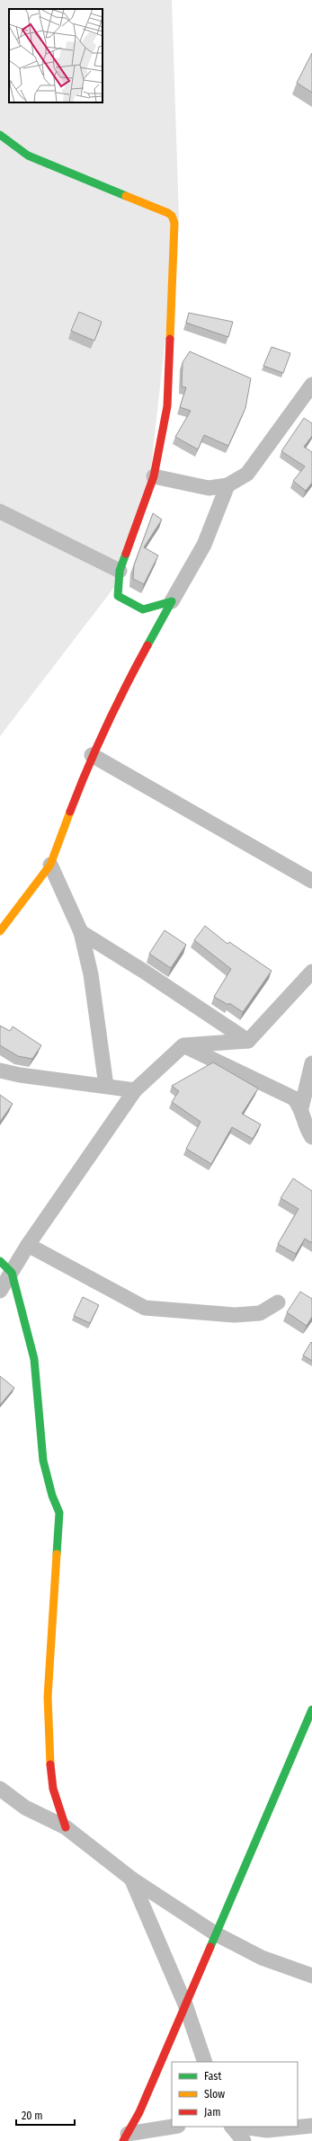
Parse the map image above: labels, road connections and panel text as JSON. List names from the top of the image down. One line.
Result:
{"legend":["Fast","Slow","Jam"],"scale_bar":"20 m"}
